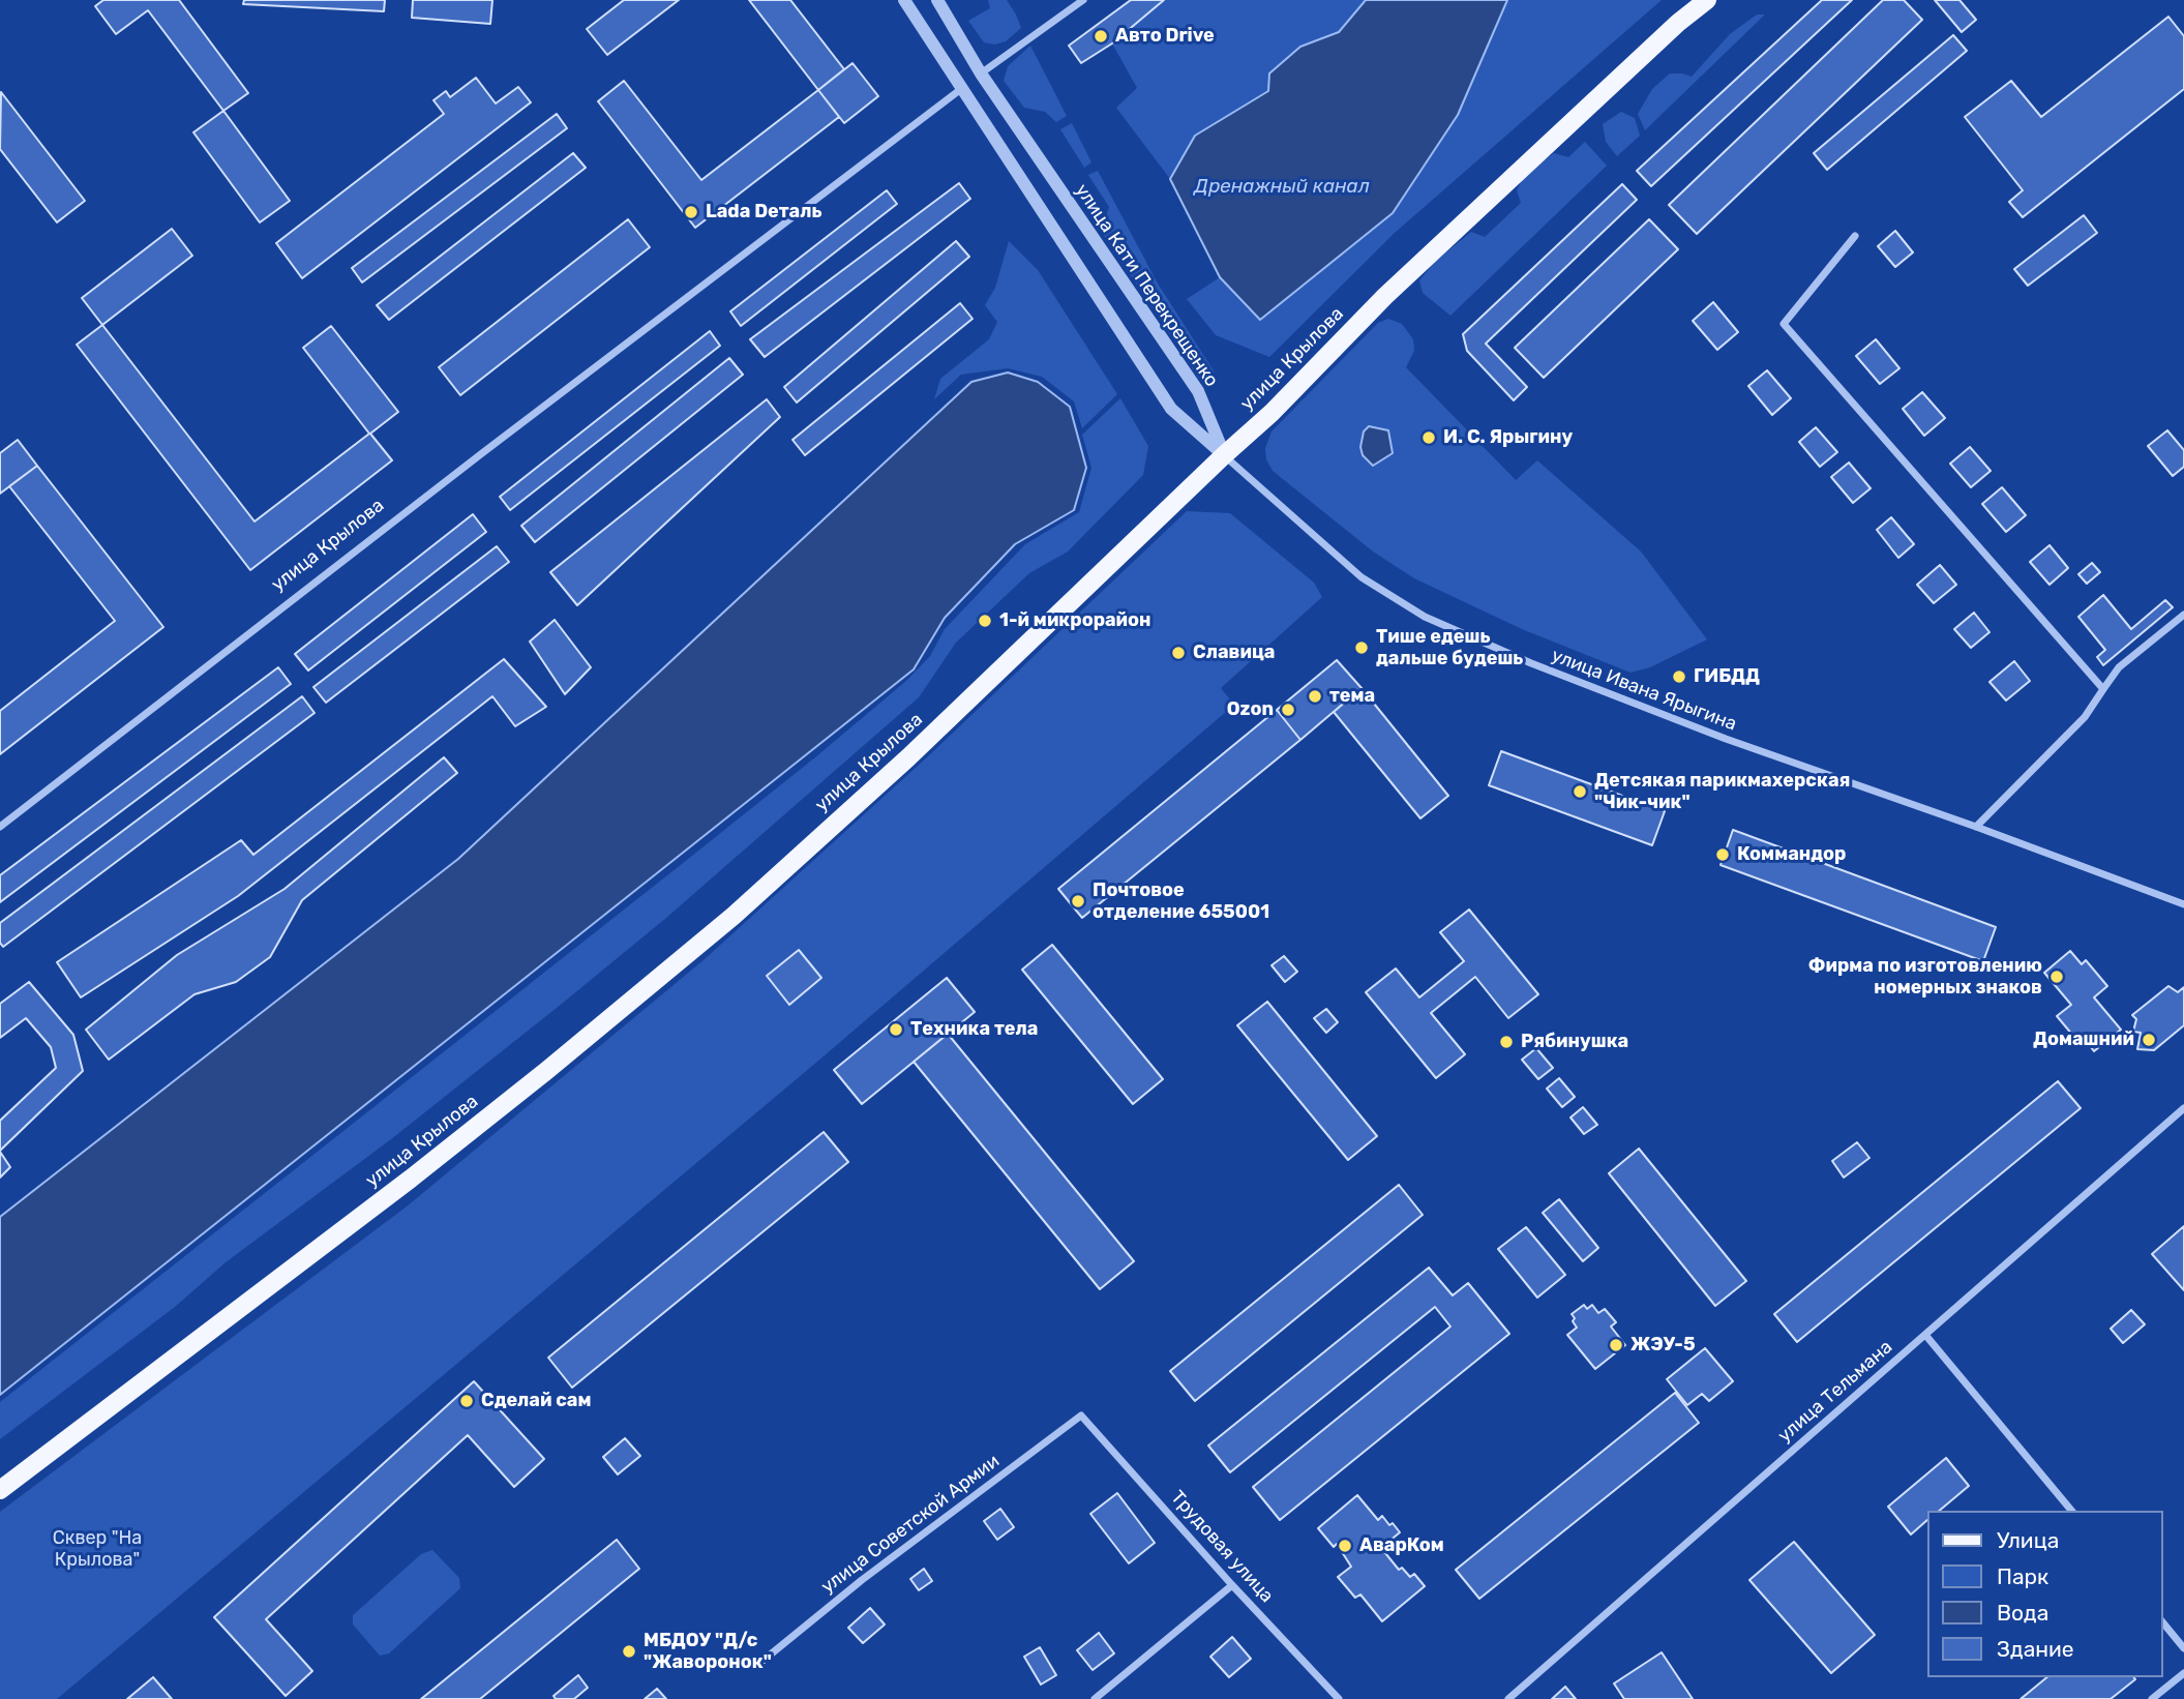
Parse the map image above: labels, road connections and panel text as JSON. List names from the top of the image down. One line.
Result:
{"streets":{"main road":["улица Крылова"],"street":["улица Кати Перекрещенко","улица Ивана Ярыгина","улица Тельмана","улица Советской Армии","Трудовая улица"]},"crossings":[["улица Кати Перекрещенко","улица Крылова"],["улица Кати Перекрещенко","улица Ивана Ярыгина"],["улица Крылова","улица Ивана Ярыгина"],["улица Советской Армии","Трудовая улица"]],"water":["Дренажный канал"],"parks":["Сквер \"На Крылова\""],"places":["Авто Drive","Lada Dеталь","И. С. Ярыгину","1-й микрорайон","Тише едешь дальше будешь","Славица","ГИБДД","тема","Ozon","Детсякая парикмахерская \"Чик-чик\"","Коммандор","Почтовое отделение 655001","Фирма по изготовлению номерных знаков","Техника тела","Домашний","Рябинушка","ЖЭУ-5","Сделай сам","АварКом","МБДОУ \"Д/с \"Жаворонок\""],"legend":["Улица","Парк","Вода","Здание"]}
